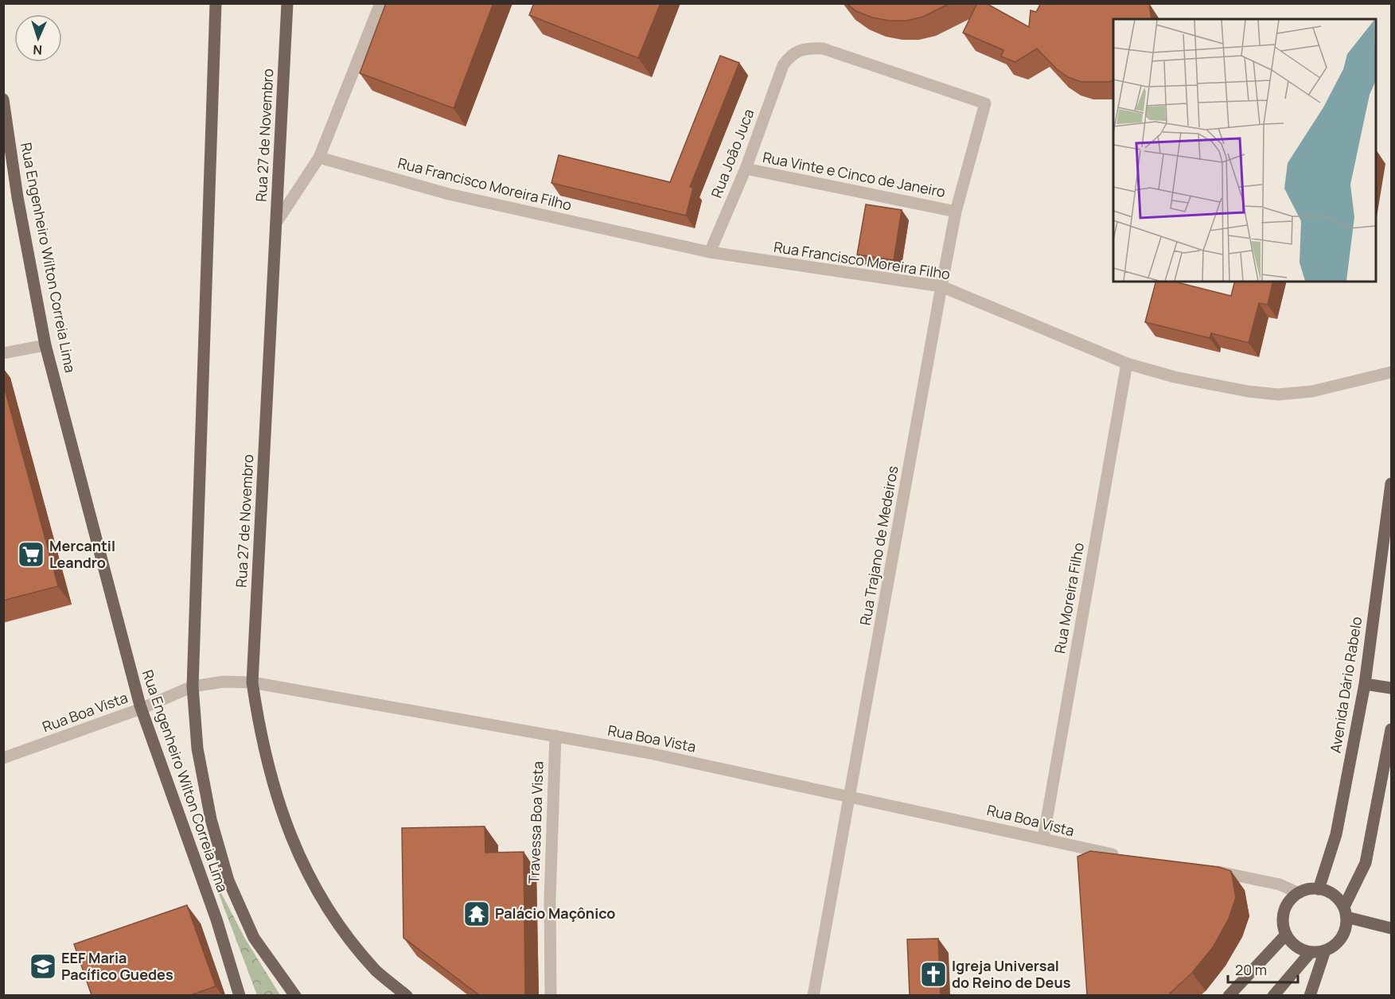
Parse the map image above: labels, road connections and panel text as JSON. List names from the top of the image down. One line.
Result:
{"streets":{"main road":["Rua 27 de Novembro","Rua Engenheiro Wilton Correia Lima","Avenida Dário Rabelo"],"street":["Rua João Juca","Rua Vinte e Cinco de Janeiro","Rua Francisco Moreira Filho","Rua Trajano de Medeiros","Rua Moreira Filho","Rua Boa Vista","Travessa Boa Vista"]},"crossings":[["Rua 27 de Novembro","Rua Boa Vista"],["Rua João Juca","Rua Vinte e Cinco de Janeiro"],["Rua João Juca","Rua Francisco Moreira Filho"],["Rua João Juca","Rua Trajano de Medeiros"],["Rua Vinte e Cinco de Janeiro","Rua Trajano de Medeiros"],["Rua Francisco Moreira Filho","Rua Trajano de Medeiros"],["Rua Francisco Moreira Filho","Rua Moreira Filho"],["Rua Engenheiro Wilton Correia Lima","Rua Boa Vista"],["Rua Trajano de Medeiros","Rua Boa Vista"],["Rua Moreira Filho","Rua Boa Vista"],["Rua Boa Vista","Travessa Boa Vista"]],"places":{"supermarket":["Mercantil Leandro"],"temple":["Palácio Maçônico"],"school or university":["EEF Maria Pacífico Guedes"],"church":["Igreja Universal do Reino de Deus"]},"scale_bar":"20 m","north":"bottom"}
